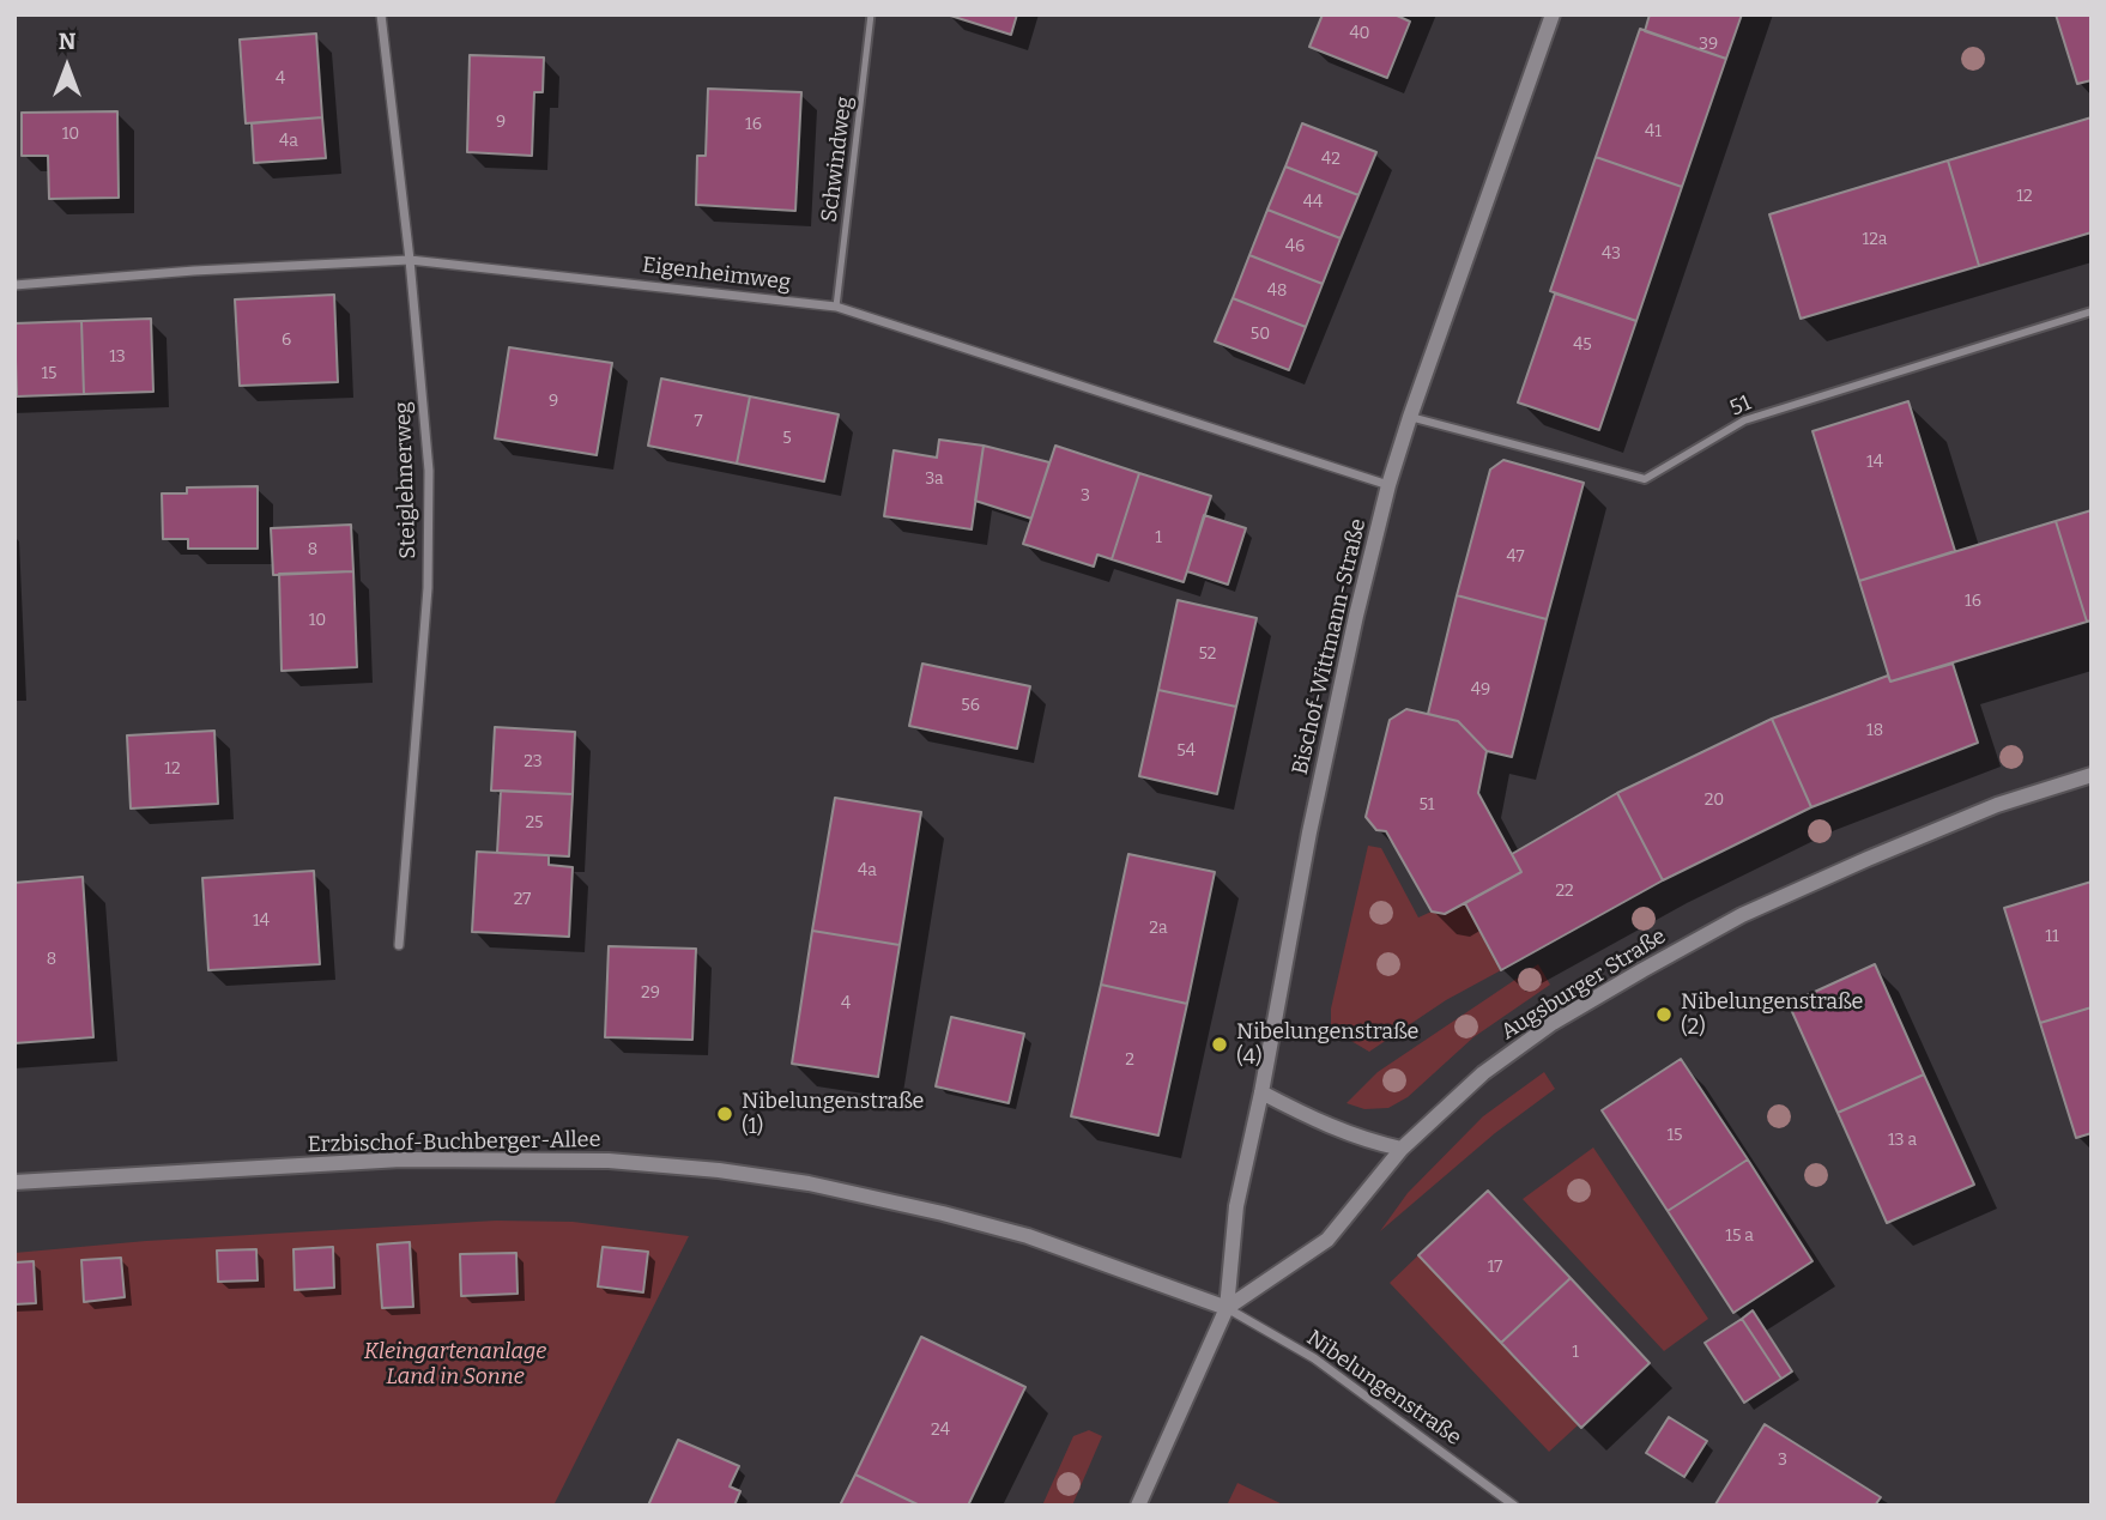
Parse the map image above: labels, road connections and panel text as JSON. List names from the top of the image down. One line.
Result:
{"streets":{"street":["Eigenheimweg","51","Steiglehnerweg","Bischof-Wittmann-Straße","Augsburger Straße","Erzbischof-Buchberger-Allee","Nibelungenstraße"],"lane":["Schwindweg"]},"crossings":[["Schwindweg","Eigenheimweg"],["Eigenheimweg","Steiglehnerweg"],["Eigenheimweg","Bischof-Wittmann-Straße"],["51","Bischof-Wittmann-Straße"],["Bischof-Wittmann-Straße","Augsburger Straße"],["Bischof-Wittmann-Straße","Erzbischof-Buchberger-Allee"],["Bischof-Wittmann-Straße","Nibelungenstraße"],["Augsburger Straße","Erzbischof-Buchberger-Allee"],["Augsburger Straße","Nibelungenstraße"],["Erzbischof-Buchberger-Allee","Nibelungenstraße"]],"parks":["Kleingartenanlage Land in Sonne"],"places":["Nibelungenstraße (2)","Nibelungenstraße (4)","Nibelungenstraße (1)"],"house_numbers":["40","39","4","9","16","41","10","4a","42","12","44","12a","46","43","48","50","6","45","13","15","9","7","5","14","3a","3","1","8","47","16","10","52","49","56","18","54","23","12","20","51","25","4a","22","27","14","2a","11","8","29","4","2","15","13 a","15 a","17","1","24","3"],"north":"top"}
